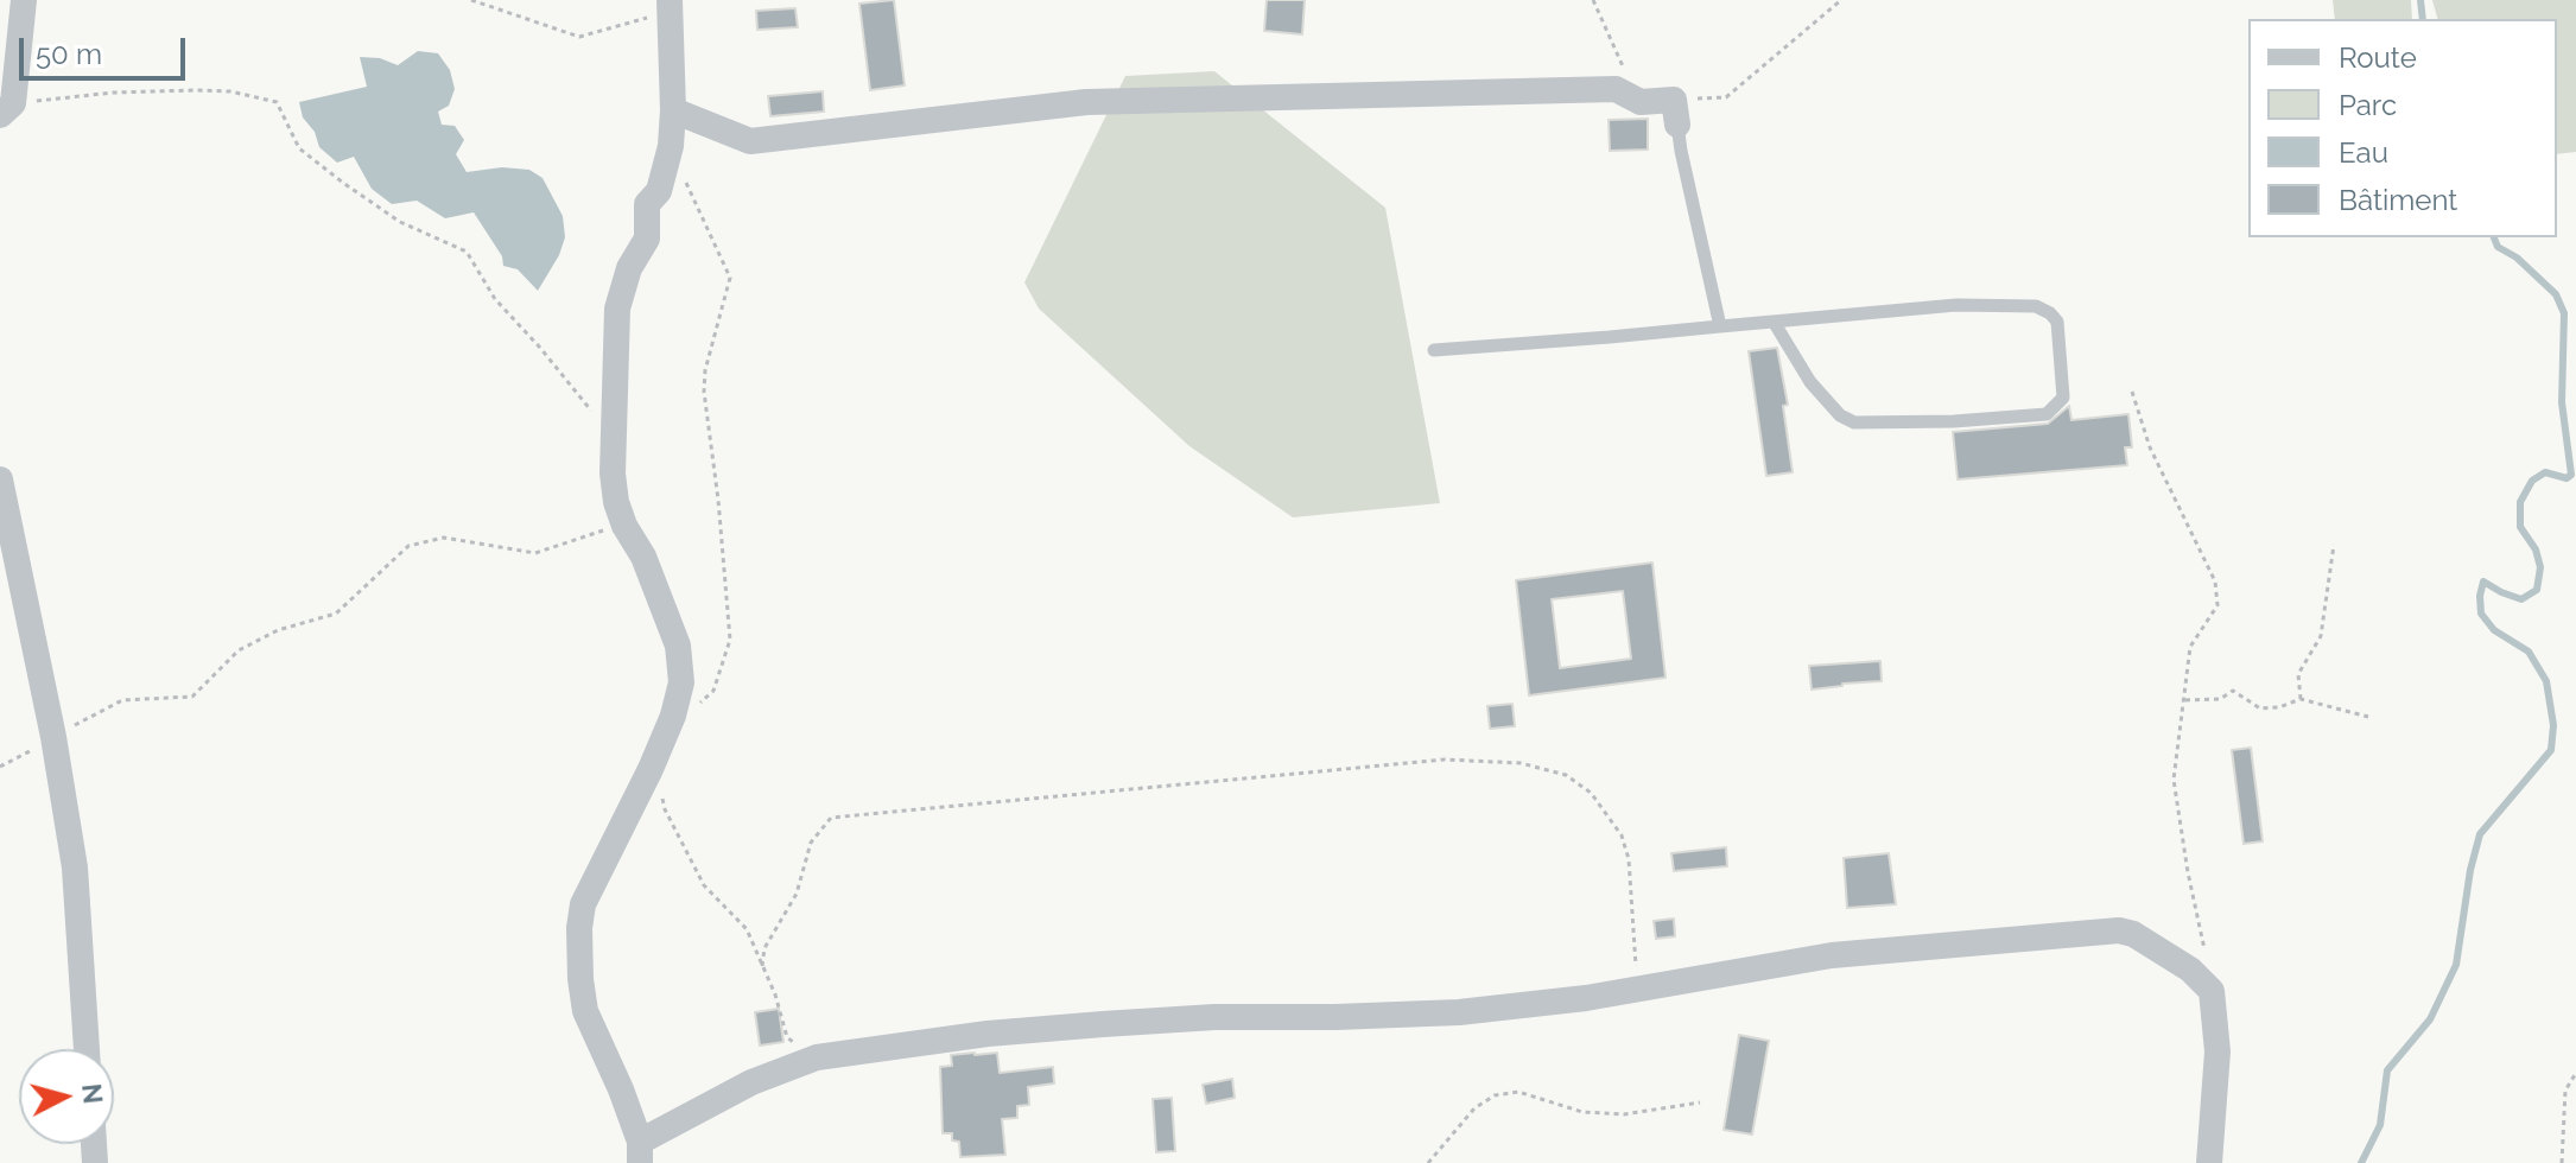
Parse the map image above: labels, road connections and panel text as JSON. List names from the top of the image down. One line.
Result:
{"legend":["Route","Parc","Eau","Bâtiment"],"scale_bar":"50 m","north":"right"}
